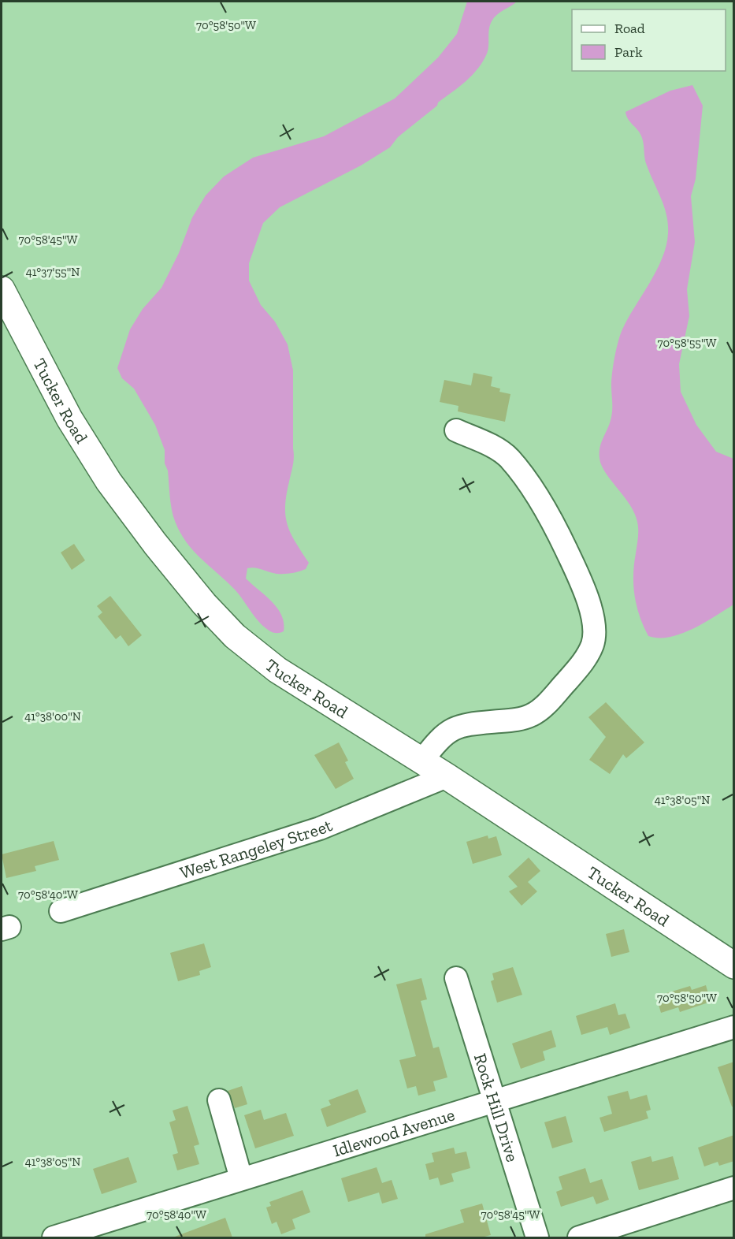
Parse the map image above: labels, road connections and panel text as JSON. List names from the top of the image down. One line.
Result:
{"streets":{"main road":["Tucker Road"],"street":["West Rangeley Street","Rock Hill Drive","Idlewood Avenue"]},"crossings":[["Tucker Road","West Rangeley Street"],["Rock Hill Drive","Idlewood Avenue"]],"legend":["Road","Park"],"coordinates":["70°58'50\"W","70°58'45\"W","41°37'55\"N","70°58'55\"W","41°38'00\"N","41°38'05\"N","70°58'40\"W"]}
